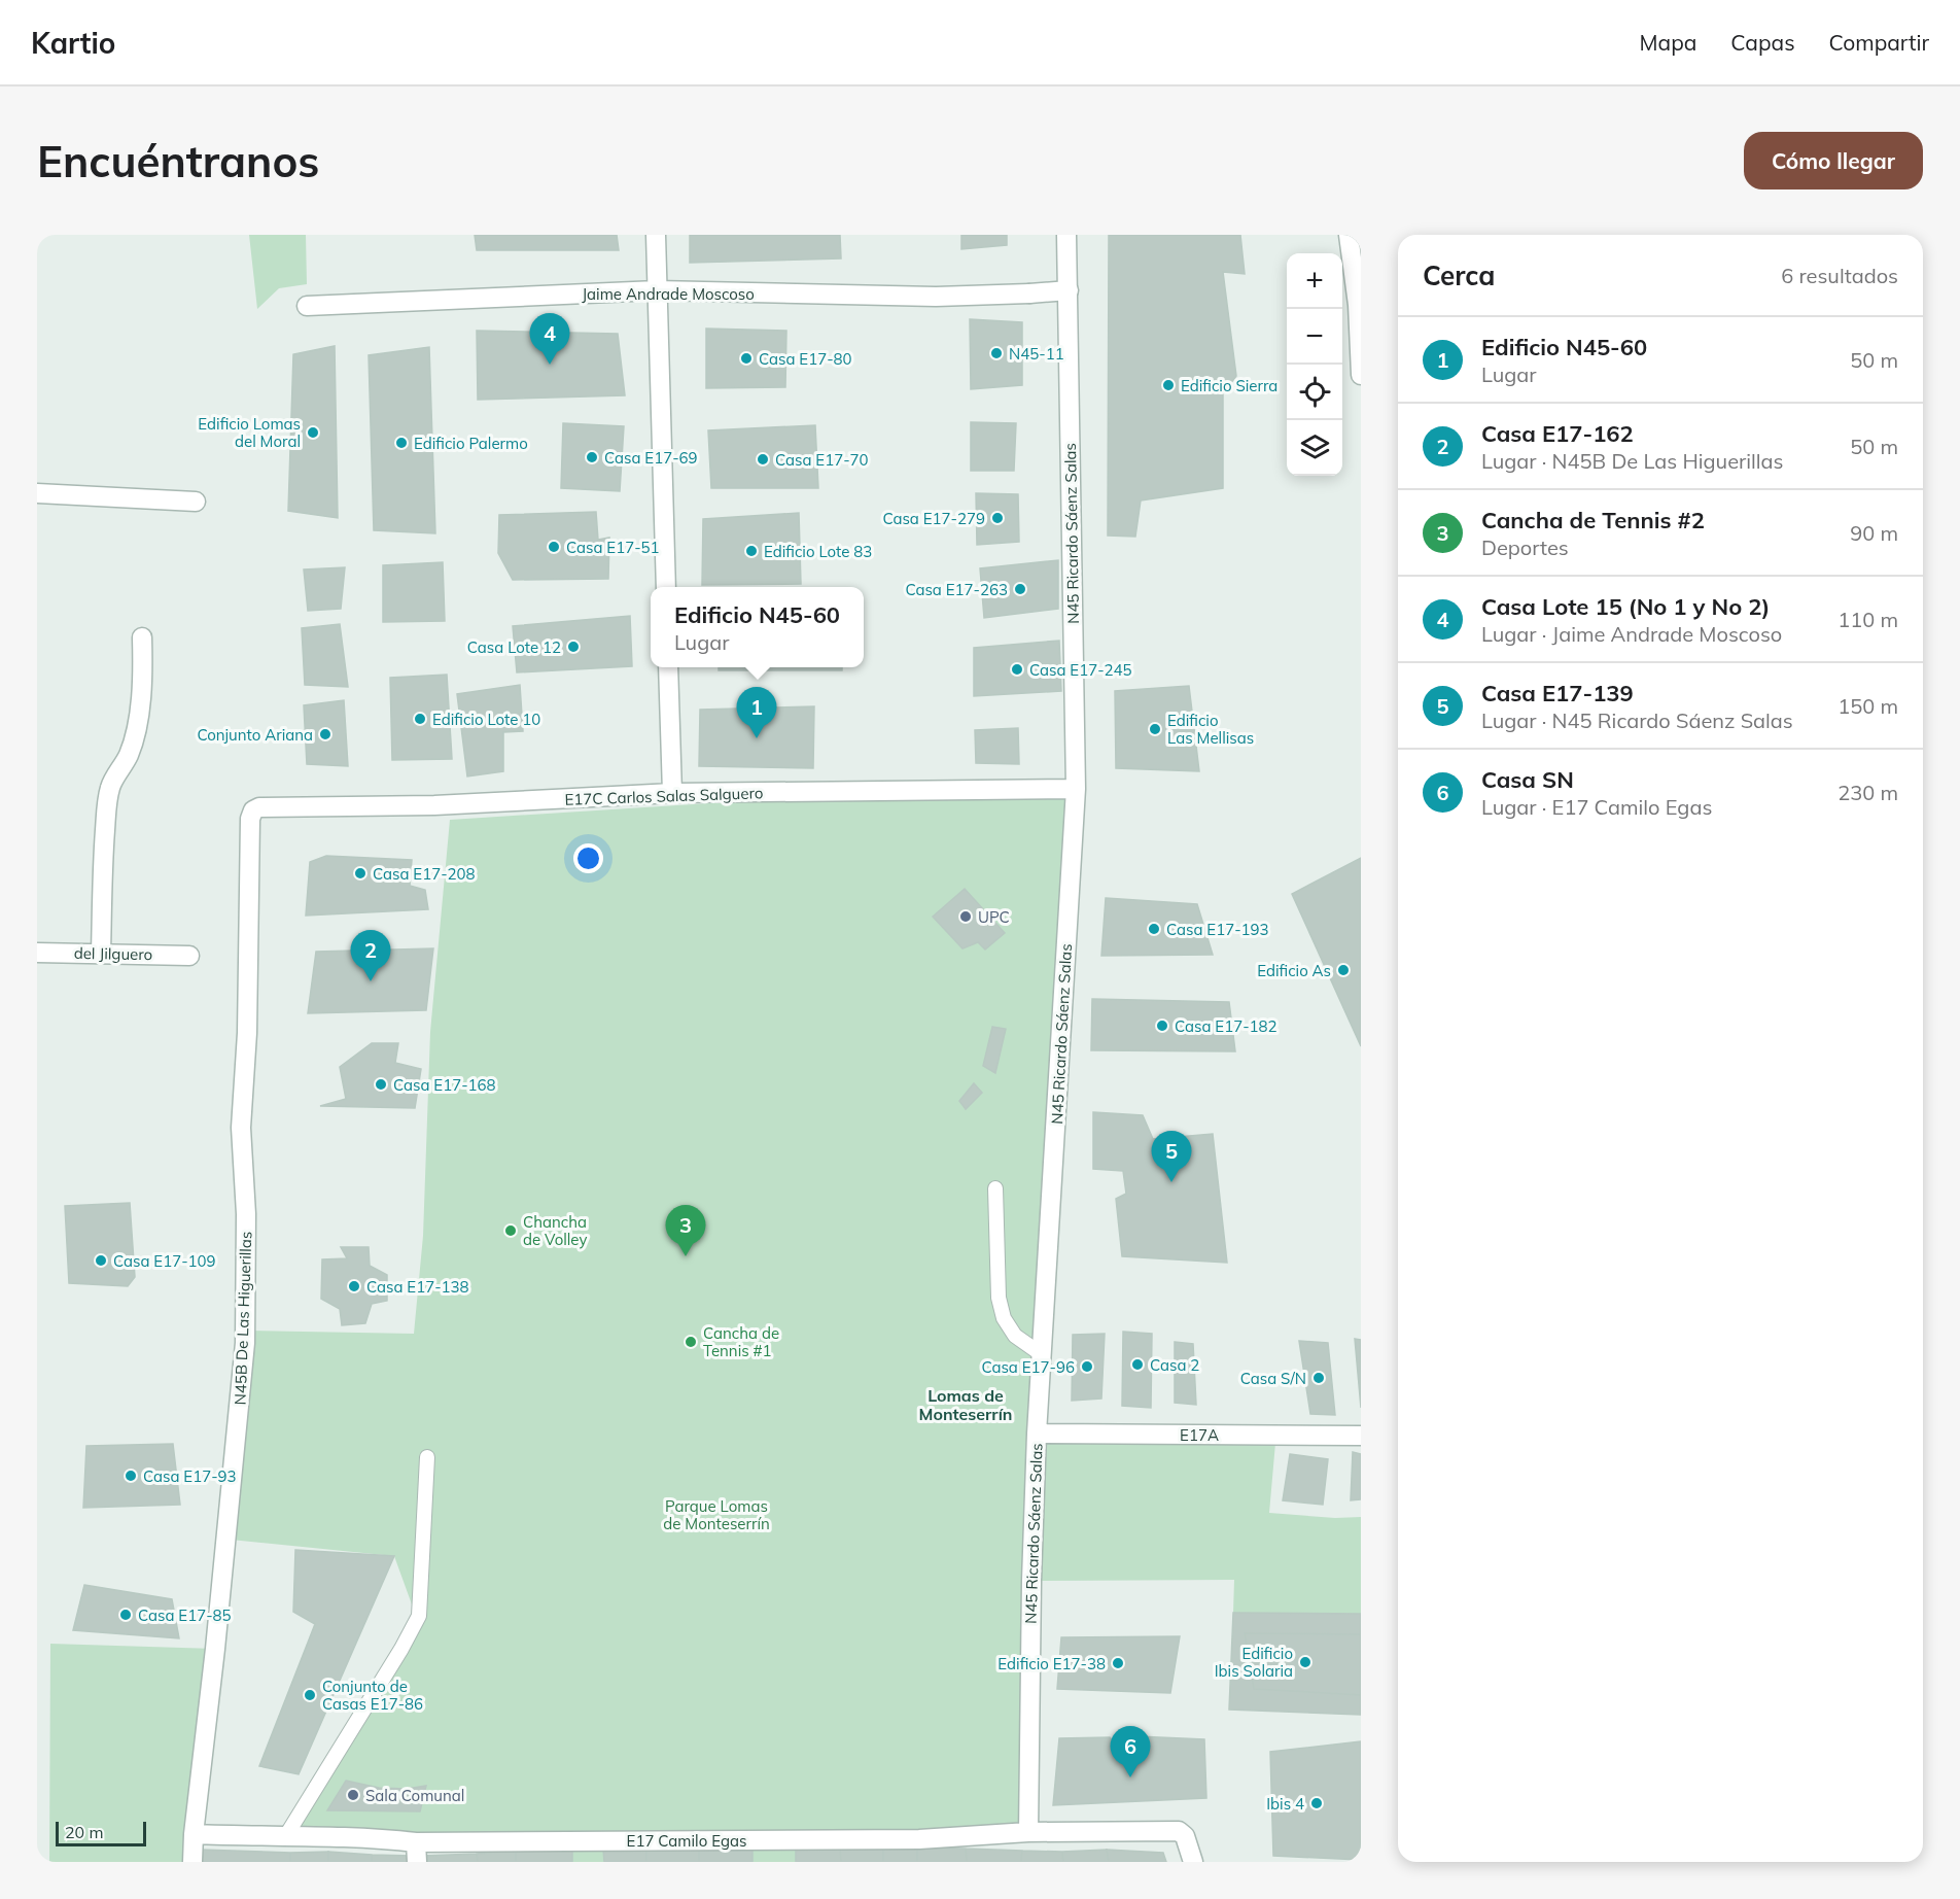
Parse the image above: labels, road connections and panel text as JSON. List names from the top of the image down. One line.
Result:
{"streets":{"street":["Jaime Andrade Moscoso","N45 Ricardo Sáenz Salas","E17C Carlos Salas Salguero","del Jilguero","N45B De Las Higuerillas","E17A","E17 Camilo Egas"]},"crossings":[["Jaime Andrade Moscoso","N45 Ricardo Sáenz Salas"],["N45 Ricardo Sáenz Salas","E17C Carlos Salas Salguero"],["N45 Ricardo Sáenz Salas","E17A"],["N45 Ricardo Sáenz Salas","E17 Camilo Egas"],["E17C Carlos Salas Salguero","N45B De Las Higuerillas"],["N45B De Las Higuerillas","E17 Camilo Egas"]],"districts":["Lomas de Monteserrín"],"parks":["Parque Lomas de Monteserrín"],"places":["N45-11","Casa E17-80","Edificio Sierra","Edificio Lomas del Moral","Edificio Palermo","Casa E17-69","Casa E17-70","Casa E17-279","Casa E17-51","Edificio Lote 83","Casa E17-263","Casa Lote 12","Casa E17-245","Edificio Lote 10","Edificio Las Mellisas","Conjunto Ariana","Casa E17-208","UPC","Casa E17-193","Edificio As","Casa E17-182","Casa E17-168","Chancha de Volley","Casa E17-109","Casa E17-138","Cancha de Tennis #1","Casa 2","Casa E17-96","Casa S/N","Casa E17-93","Casa E17-85","Edificio Ibis Solaria","Edificio E17-38","Conjunto de Casas E17-86","Sala Comunal","Ibis 4"],"scale_bar":"20 m","page":{"header":"Kartio","nav":["Mapa","Capas","Compartir"],"buttons":"Cómo llegar","title":"Encuéntranos","heading":["Cerca","6 resultados"],"map_buttons":["+","−"],"pins":["4","1","2","5","3","6"],"list":[{"mark":"1","name":"Edificio N45-60","note":"Lugar","value":"50 m"},{"mark":"2","name":"Casa E17-162","note":"Lugar · N45B De Las Higuerillas","value":"50 m"},{"mark":"3","name":"Cancha de Tennis #2","note":"Deportes","value":"90 m"},{"mark":"4","name":"Casa Lote 15 (No 1 y No 2)","note":"Lugar · Jaime Andrade Moscoso","value":"110 m"},{"mark":"5","name":"Casa E17-139","note":"Lugar · N45 Ricardo Sáenz Salas","value":"150 m"},{"mark":"6","name":"Casa SN","note":"Lugar · E17 Camilo Egas","value":"230 m"}],"popup":["Edificio N45-60","Lugar"],"scale":"20 m"}}
